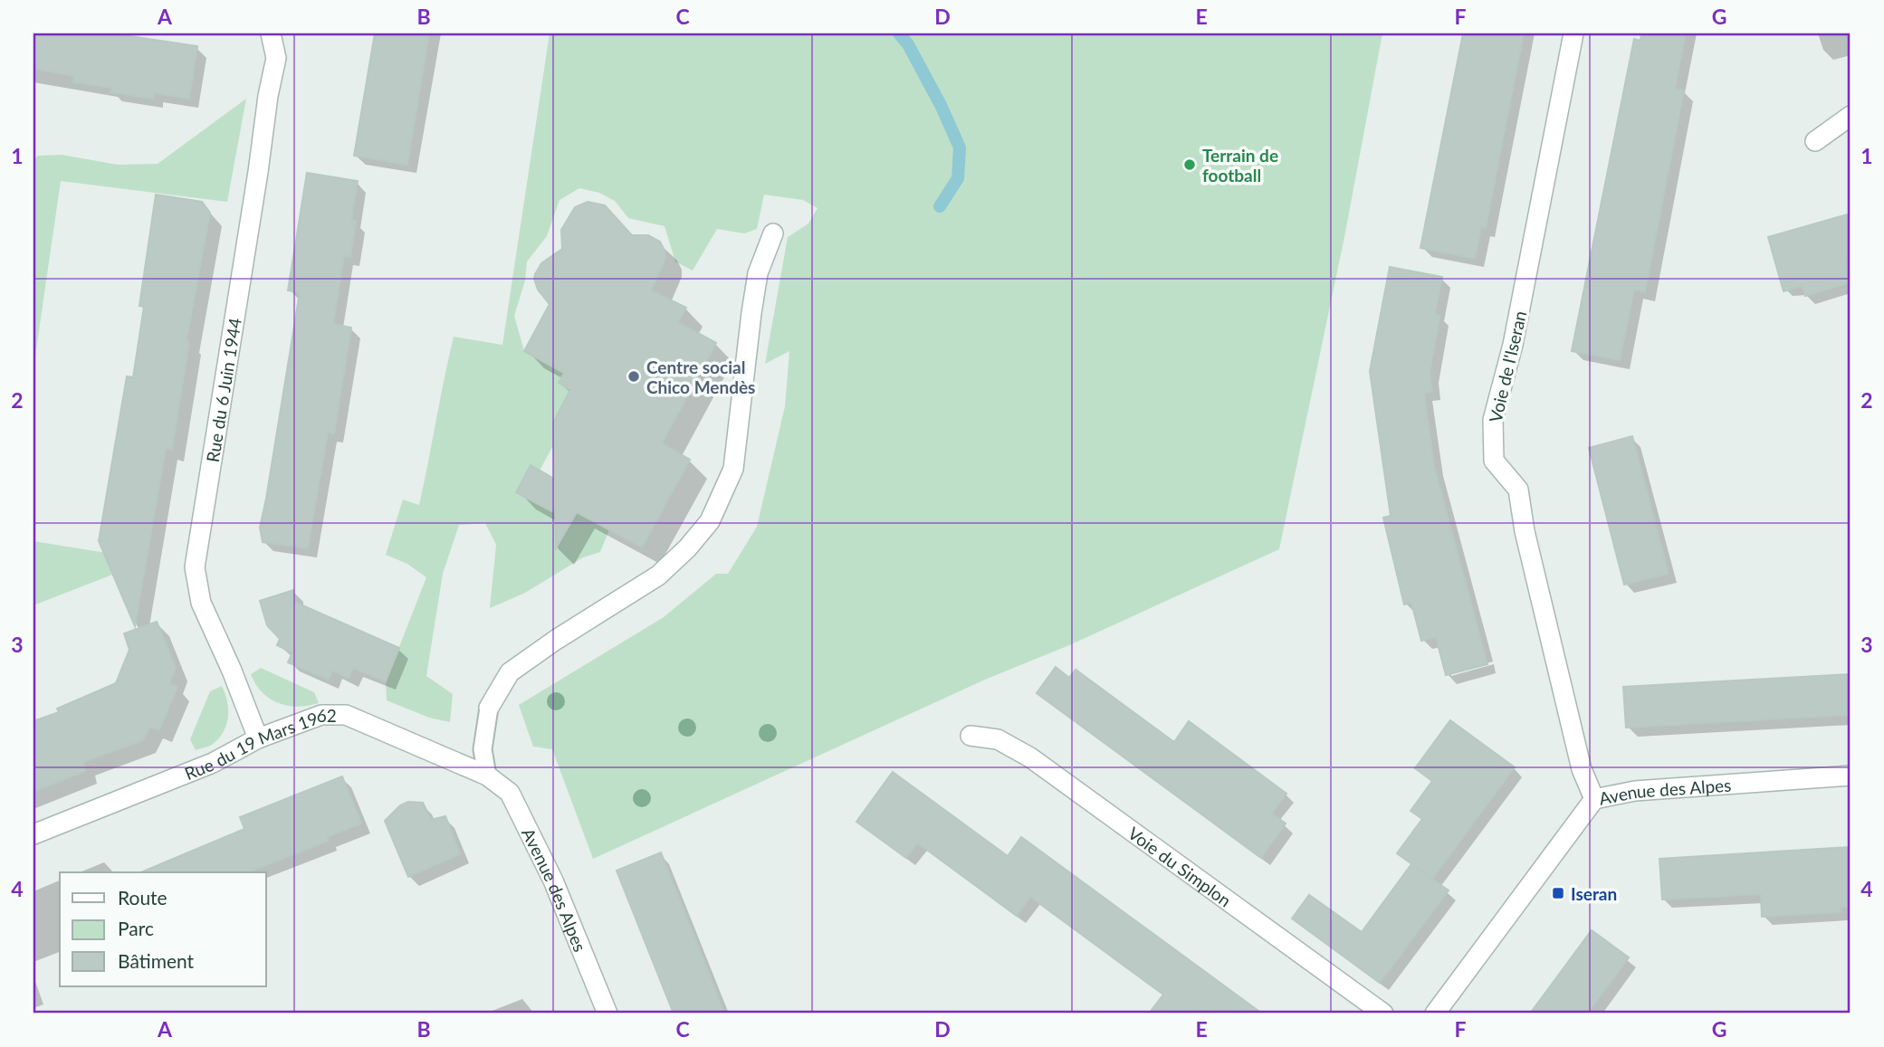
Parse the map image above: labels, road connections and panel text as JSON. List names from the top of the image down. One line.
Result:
{"streets":{"street":["Voie de l'Iseran","Rue du 6 Juin 1944","Rue du 19 Mars 1962","Avenue des Alpes","Voie du Simplon"]},"crossings":[["Voie de l'Iseran","Avenue des Alpes"],["Rue du 6 Juin 1944","Rue du 19 Mars 1962"],["Rue du 19 Mars 1962","Avenue des Alpes"]],"places":{"other":["Terrain de football","Centre social Chico Mendès"],"transit":["Iseran"]},"legend":["Route","Parc","Bâtiment"],"grid":{"columns":["A","B","C","D","E","F","G"],"rows":["1","2","3","4"]}}
